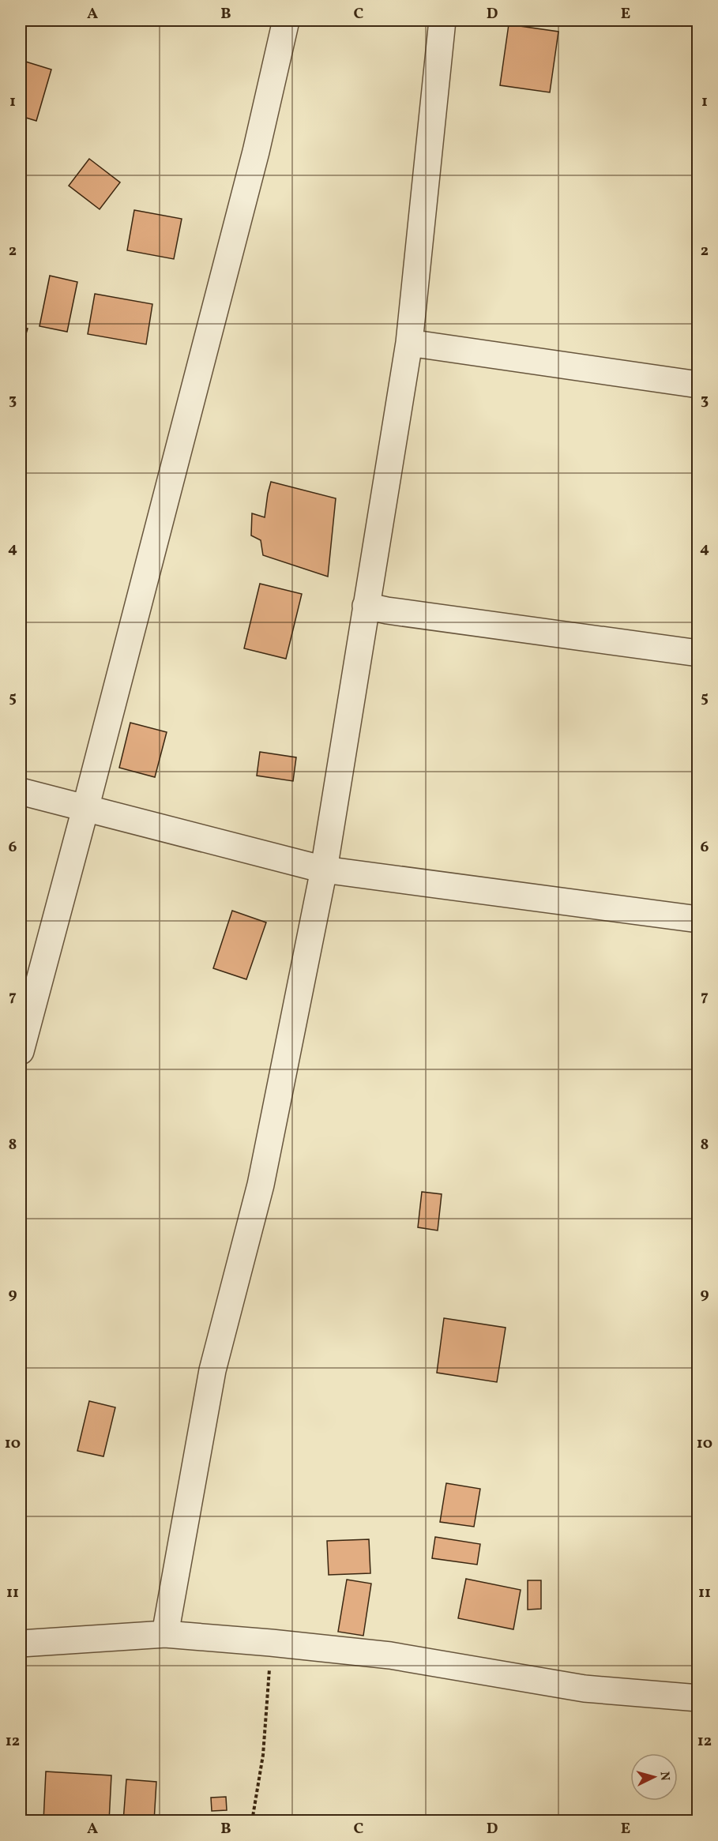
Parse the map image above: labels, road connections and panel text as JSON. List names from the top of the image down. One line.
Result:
{"north":"right","grid":{"columns":["A","B","C","D","E"],"rows":["1","2","3","4","5","6","7","8","9","10","11","12"]}}
